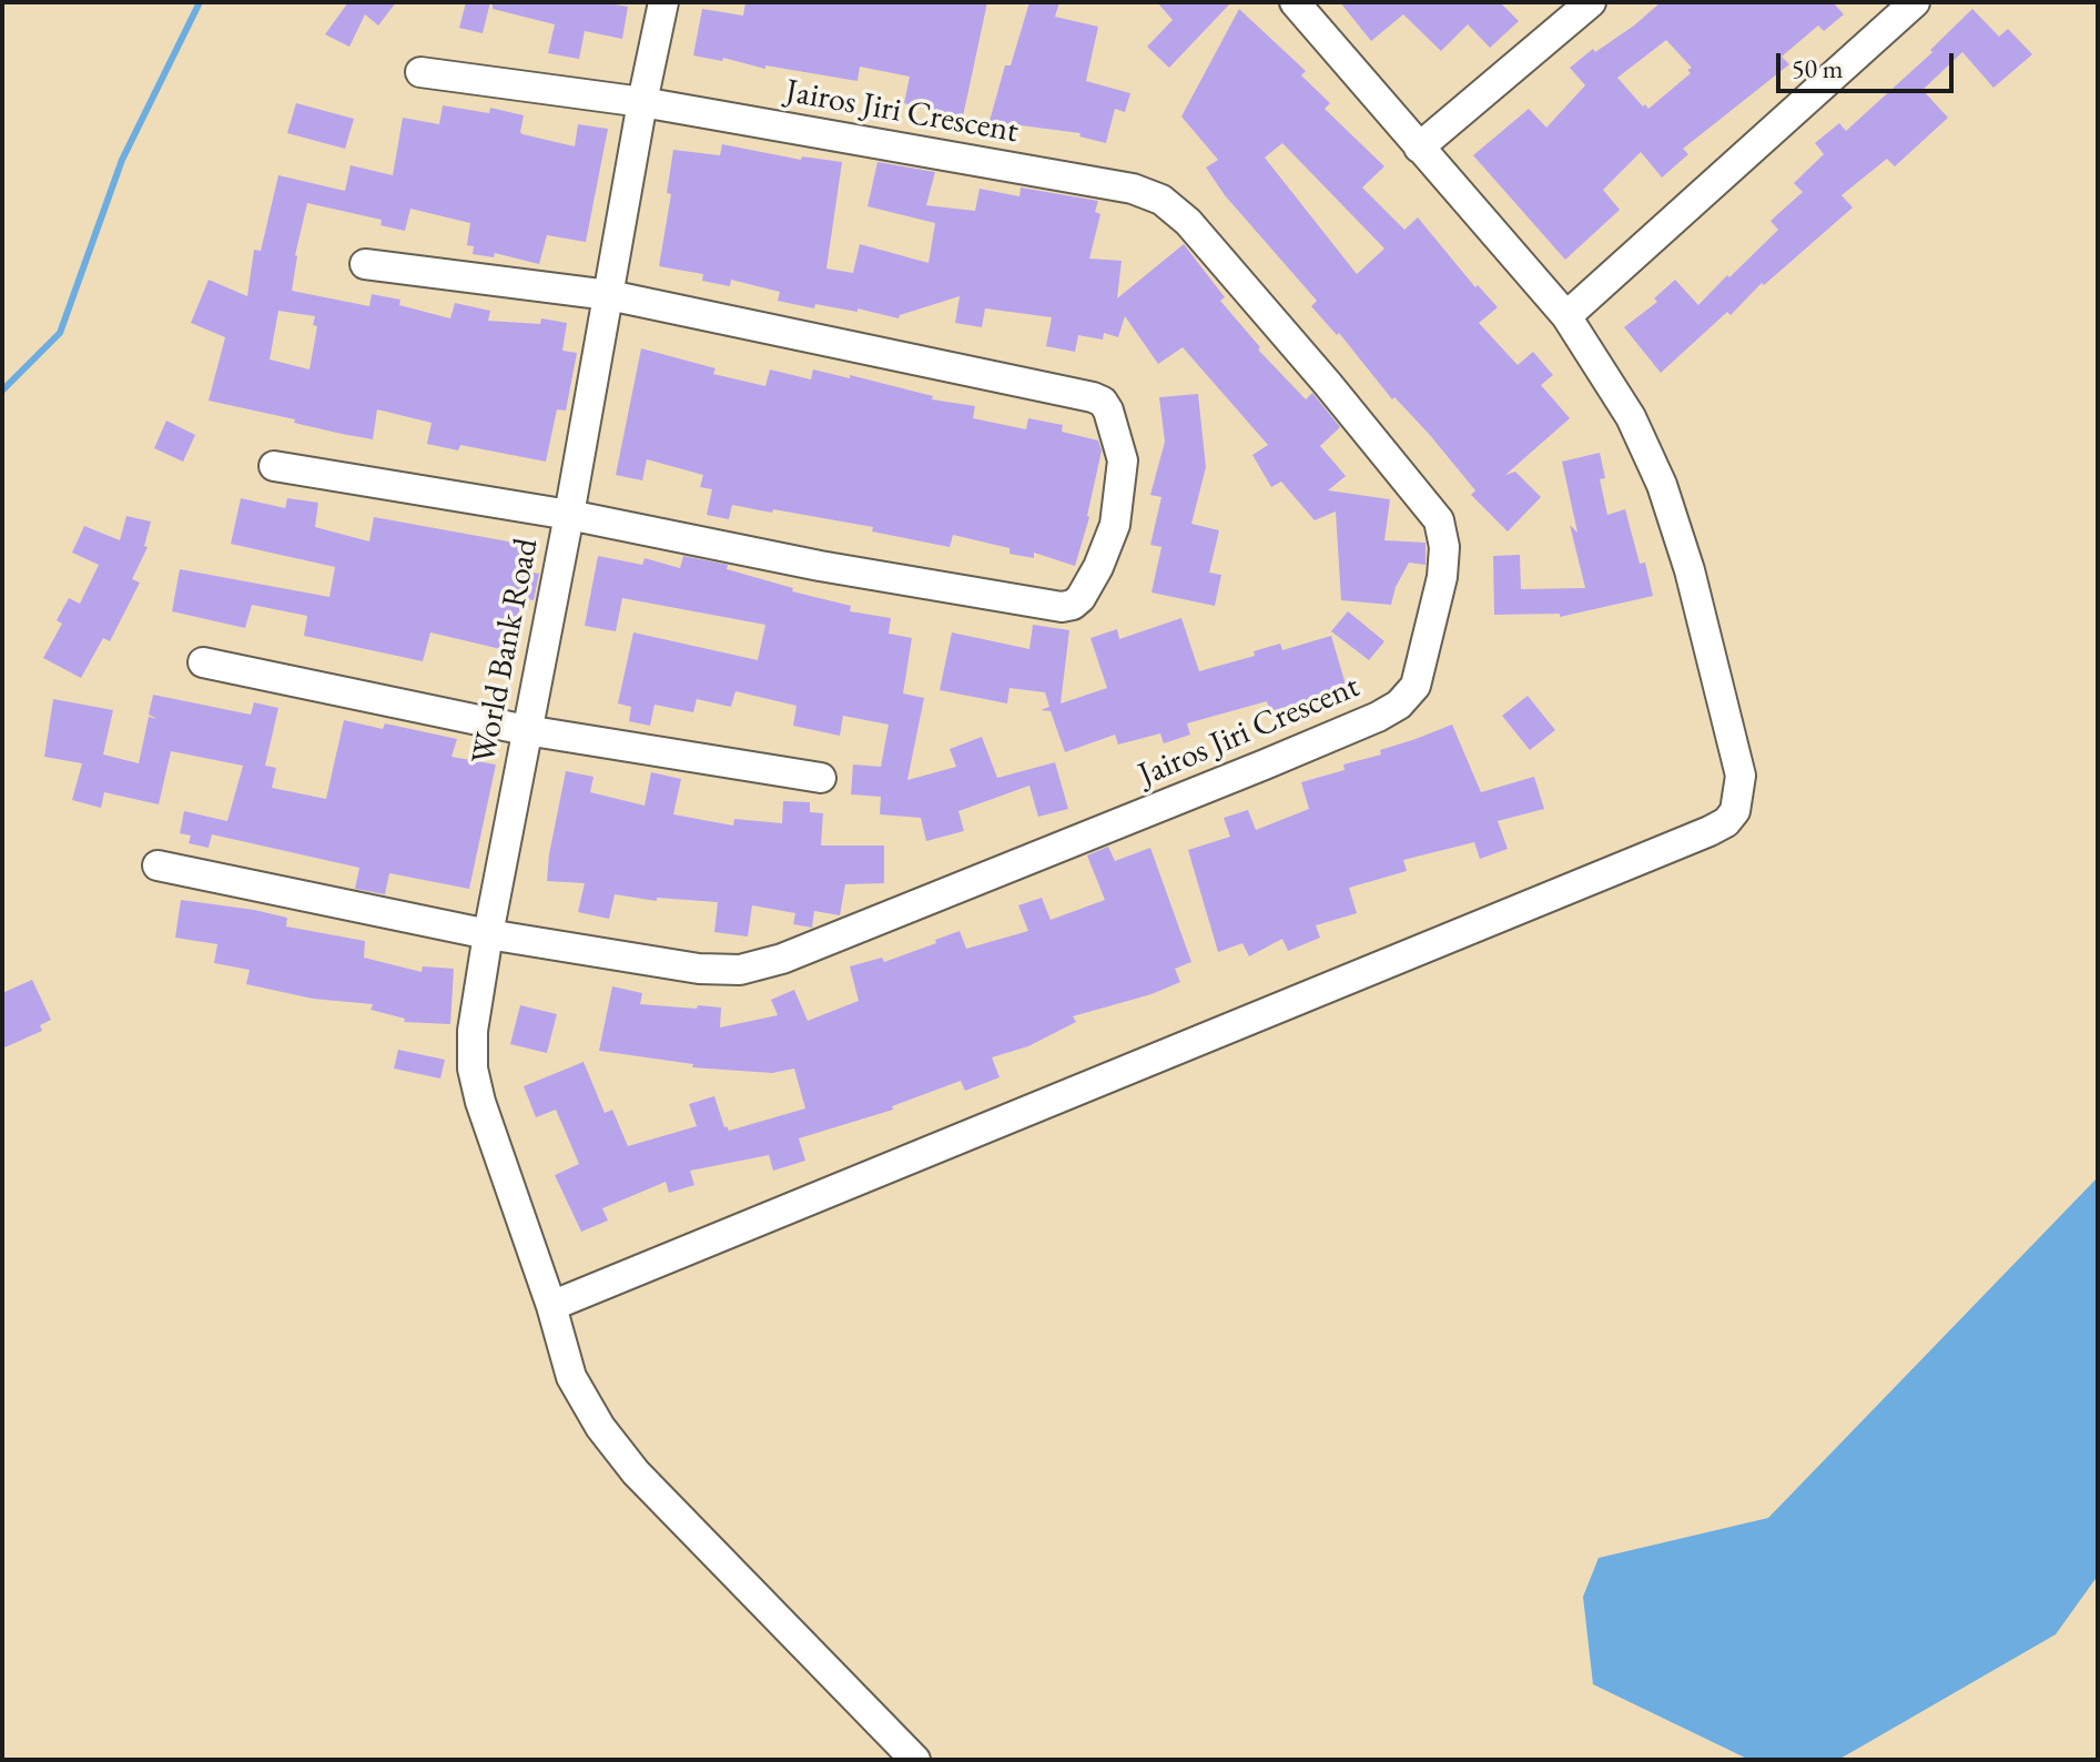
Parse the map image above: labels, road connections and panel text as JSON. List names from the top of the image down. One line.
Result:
{"streets":{"street":["Jairos Jiri Crescent","World Bank Road"]},"crossings":[["Jairos Jiri Crescent","World Bank Road"]],"scale_bar":"50 m"}
